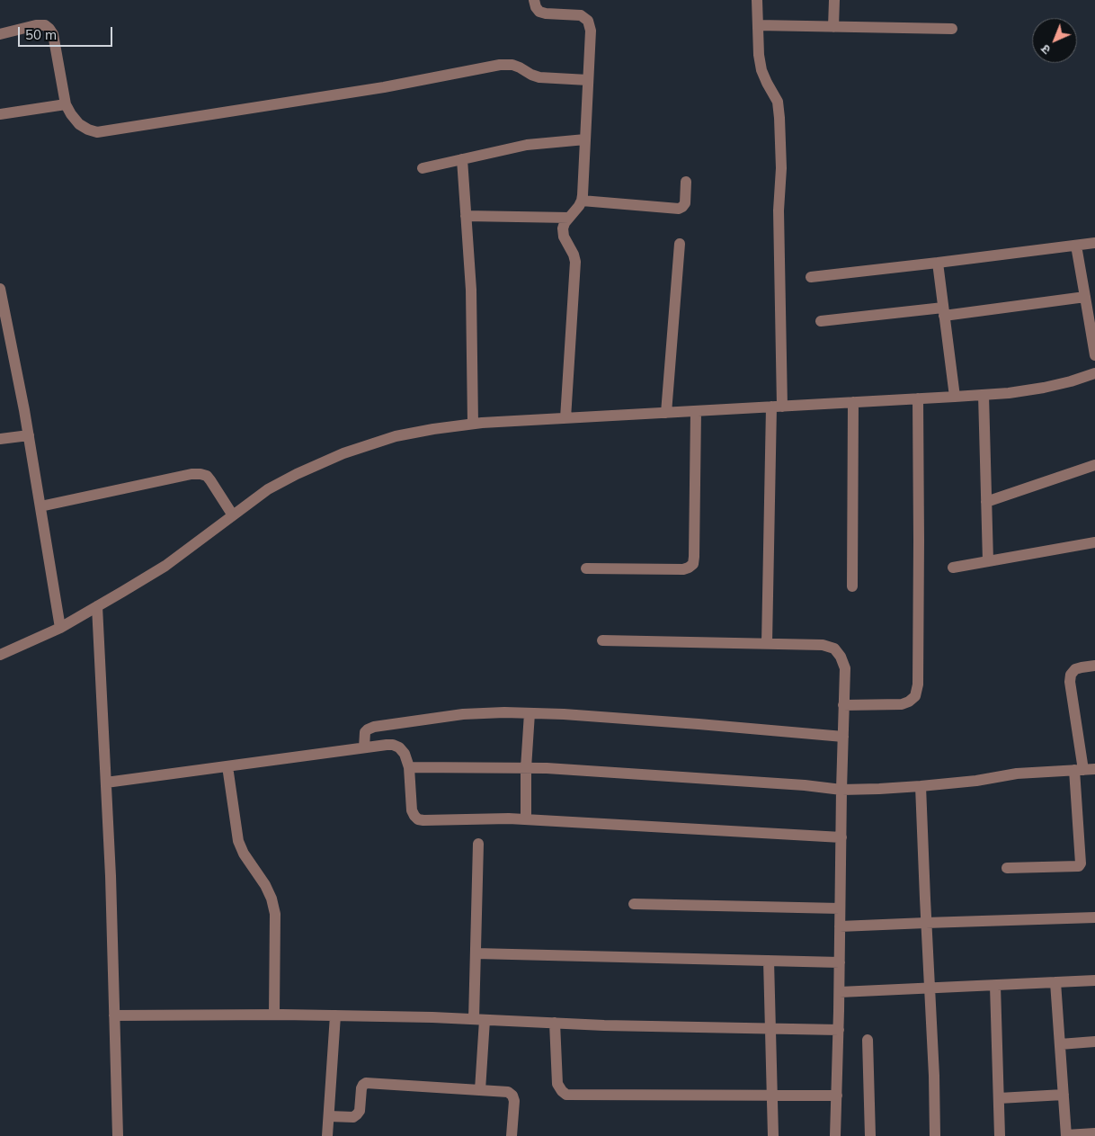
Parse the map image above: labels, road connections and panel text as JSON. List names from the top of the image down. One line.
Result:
{"scale_bar":"50 m","north":"bottom left"}
